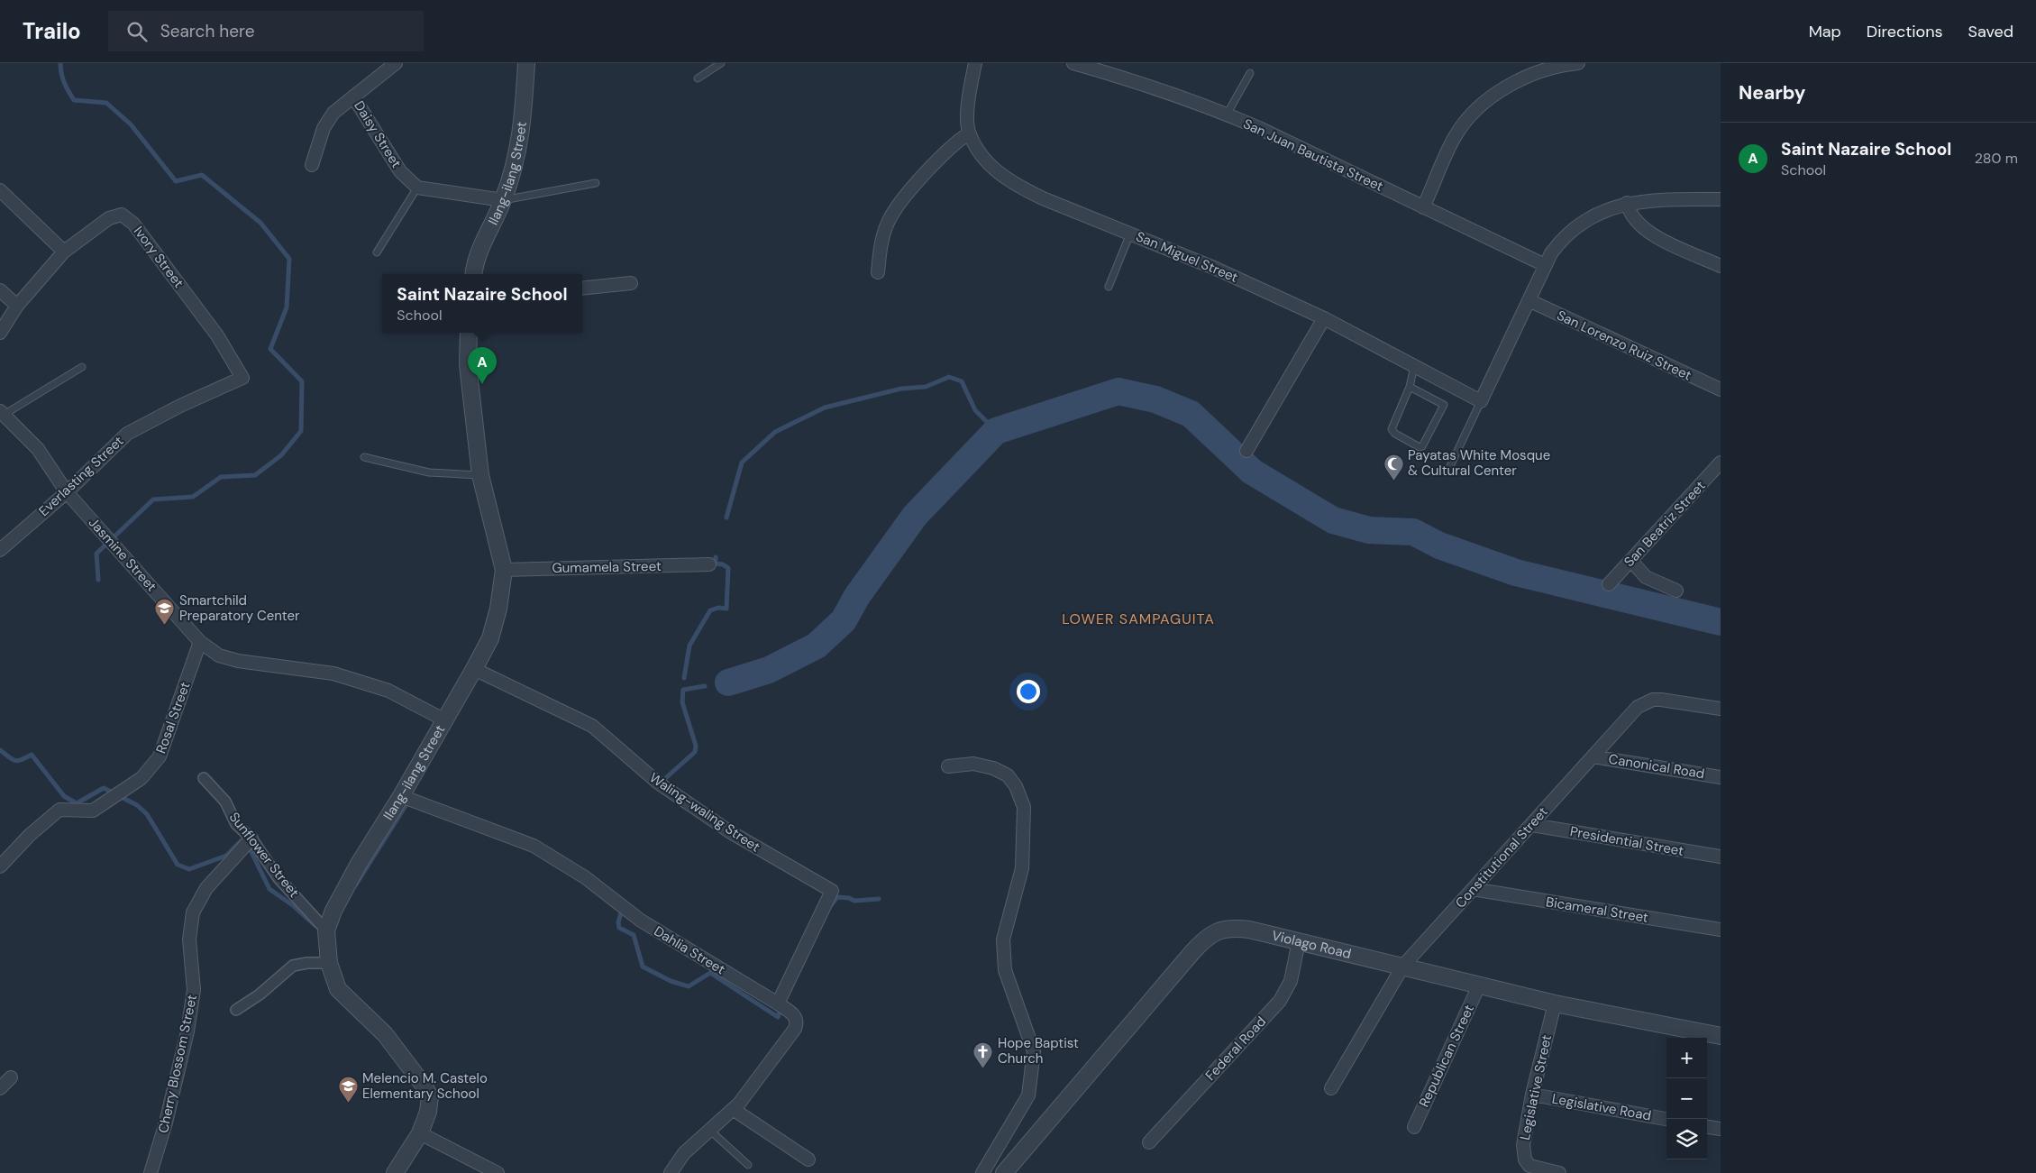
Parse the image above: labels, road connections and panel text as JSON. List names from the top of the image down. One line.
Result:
{"streets":{"street":["Daisy Street","San Juan Bautista Street","Ilang-ilang Street","Ivory Street","San Miguel Street","San Lorenzo Ruiz Street","Everlasting Street","San Beatriz Street","Jasmine Street","Gumamela Street","Rosal Street","Canonical Road","Waling-waling Street","Presidential Street","Sunflower Street","Constitutional Street","Bicameral Street","Violago Road","Dahlia Street","Federal Road","Republican Street","Cherry Blossom Street","Legislative Street","Legislative Road"]},"crossings":[["Ilang-ilang Street","Jasmine Street"],["Ilang-ilang Street","Gumamela Street"],["Ilang-ilang Street","Waling-waling Street"],["Ilang-ilang Street","Sunflower Street"],["Ilang-ilang Street","Dahlia Street"],["Ivory Street","Everlasting Street"],["Everlasting Street","Jasmine Street"],["Jasmine Street","Rosal Street"],["Canonical Road","Constitutional Street"],["Waling-waling Street","Dahlia Street"],["Presidential Street","Constitutional Street"],["Sunflower Street","Cherry Blossom Street"],["Constitutional Street","Bicameral Street"],["Constitutional Street","Violago Road"],["Violago Road","Federal Road"],["Violago Road","Republican Street"],["Violago Road","Legislative Street"],["Legislative Street","Legislative Road"]],"districts":["LOWER SAMPAGUITA"],"places":{"mosque":["Payatas White Mosque & Cultural Center"],"school or university":["Smartchild Preparatory Center","Melencio M. Castelo Elementary School"],"church":["Hope Baptist Church"]},"page":{"header":"Trailo","search":"Search here","nav":["Map","Directions","Saved"],"heading":"Nearby","list":[{"mark":"A","name":"Saint Nazaire School","note":"School","value":"280 m"}],"popup":["Saint Nazaire School","School"],"pins":"A","map_buttons":["+","−"]}}
